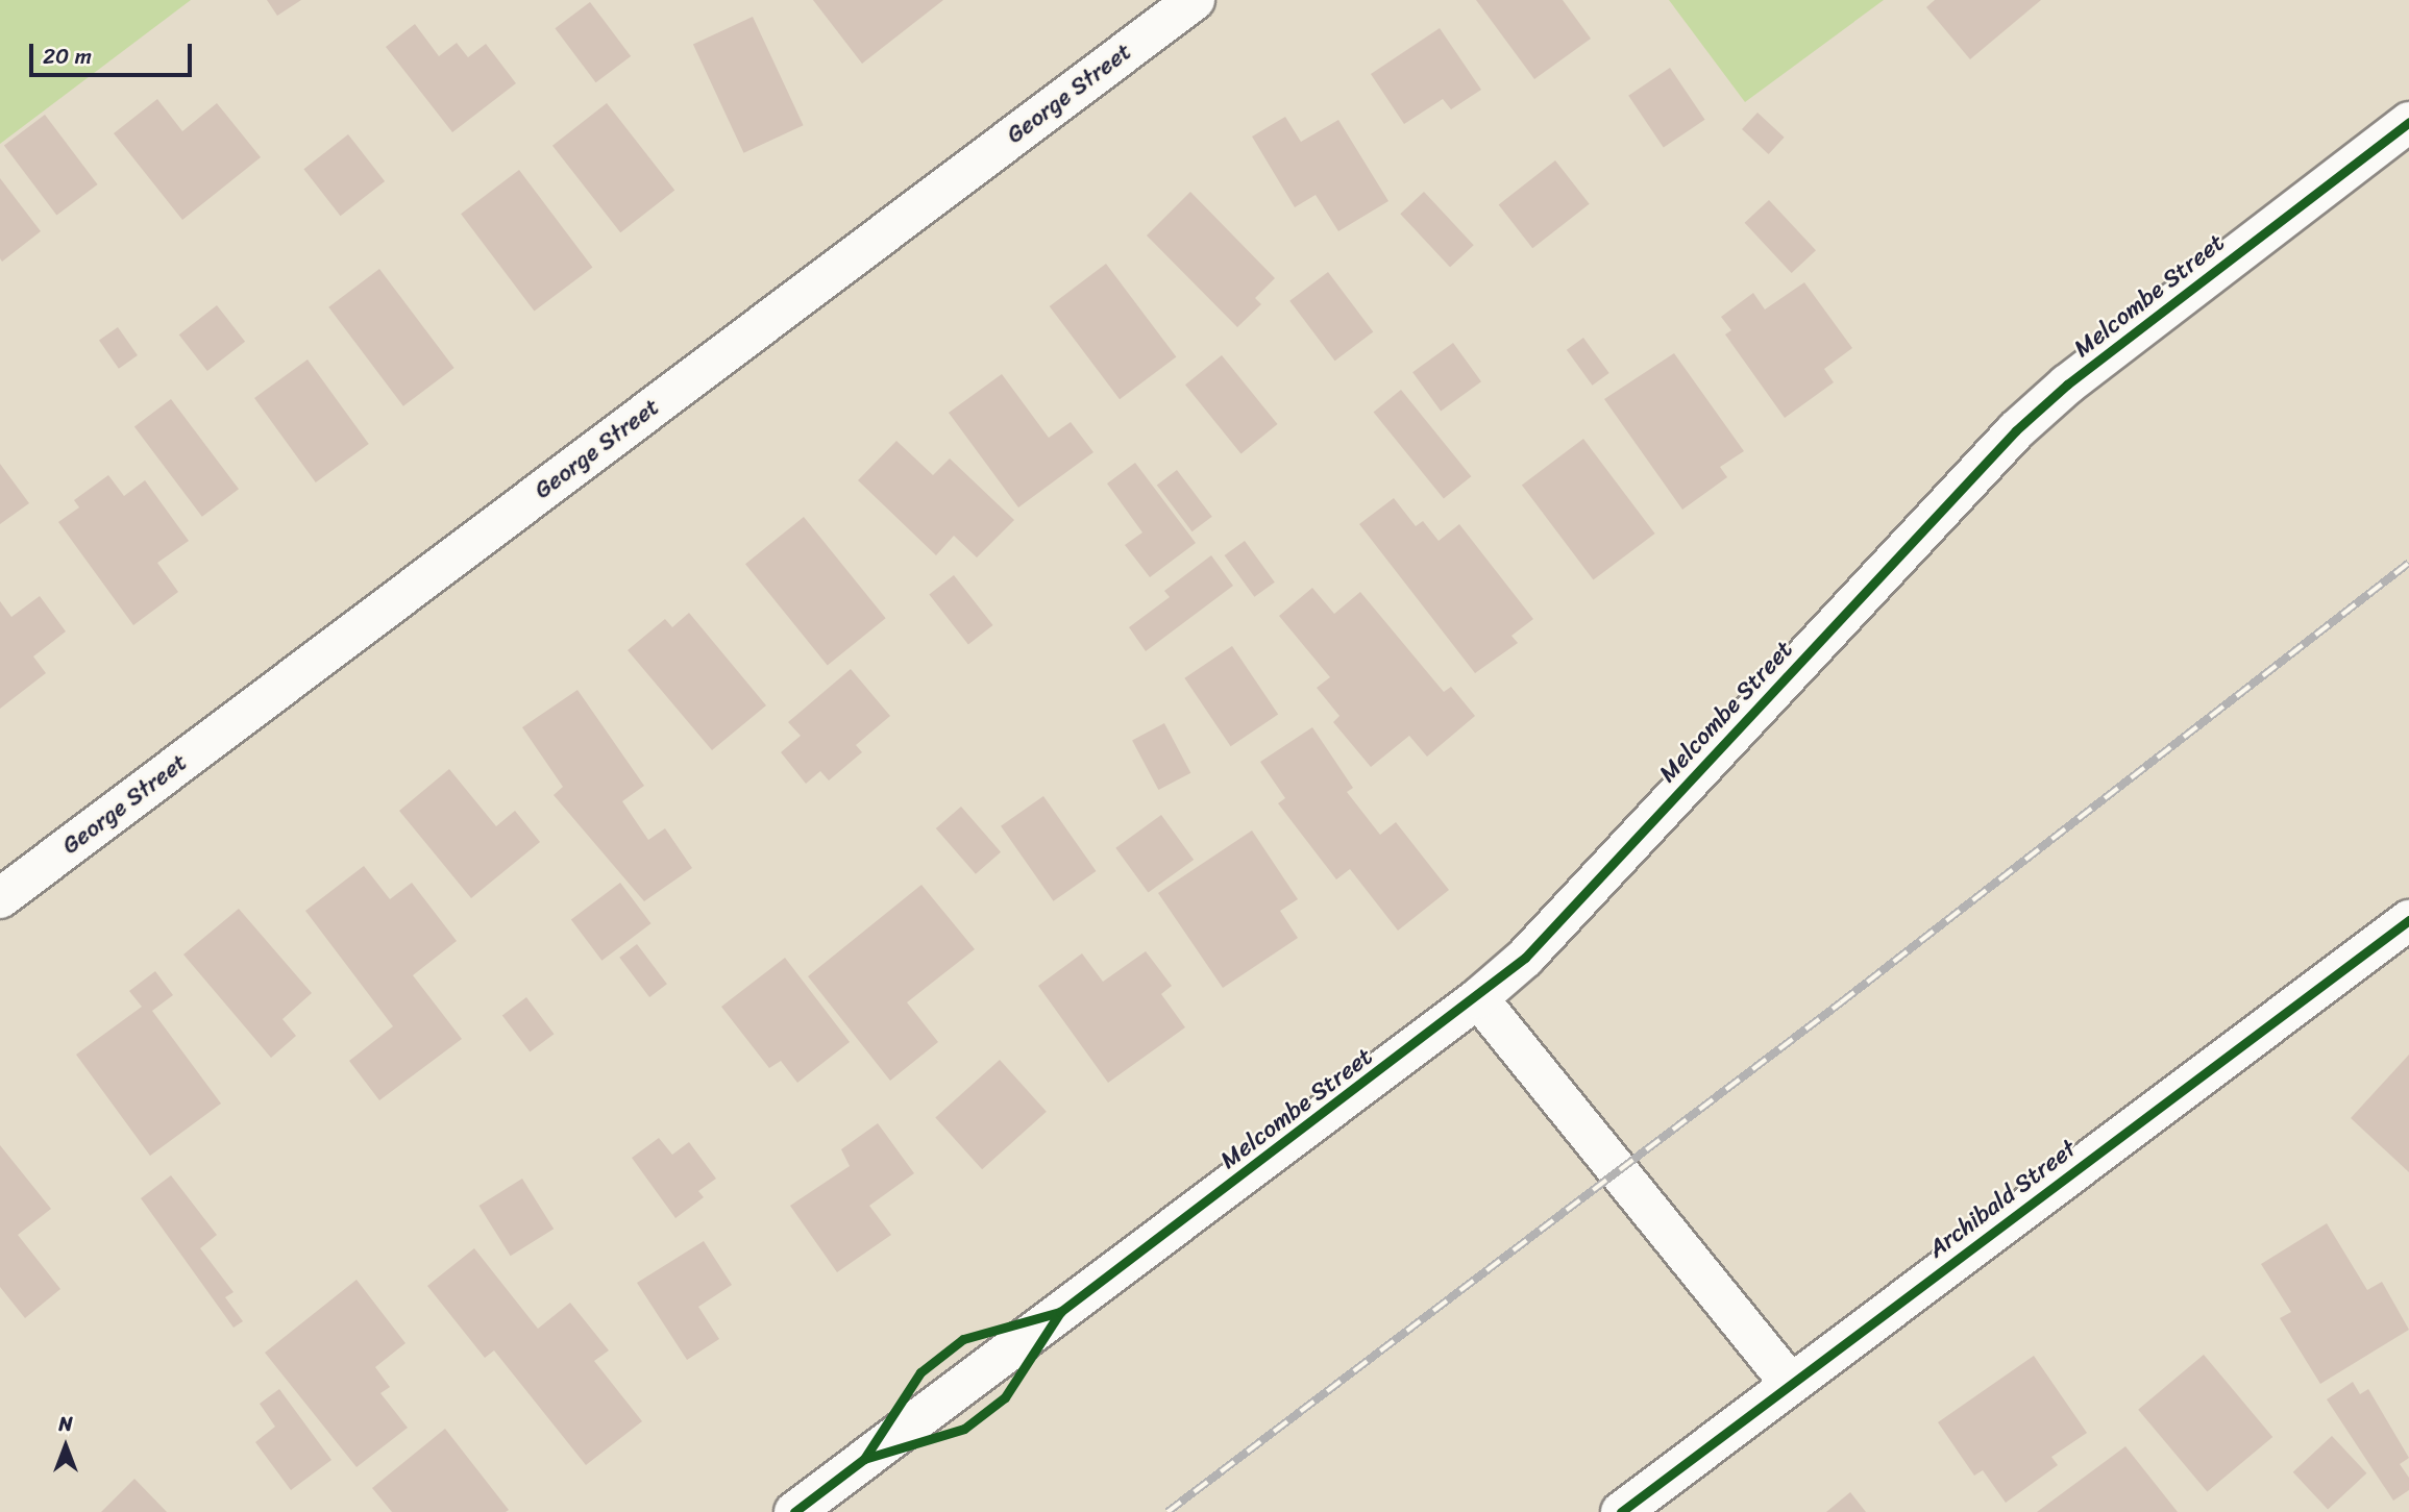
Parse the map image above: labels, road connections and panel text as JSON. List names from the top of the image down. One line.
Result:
{"streets":{"main road":["George Street","Melcombe Street","Archibald Street"]},"scale_bar":"20 m","north":"top"}
